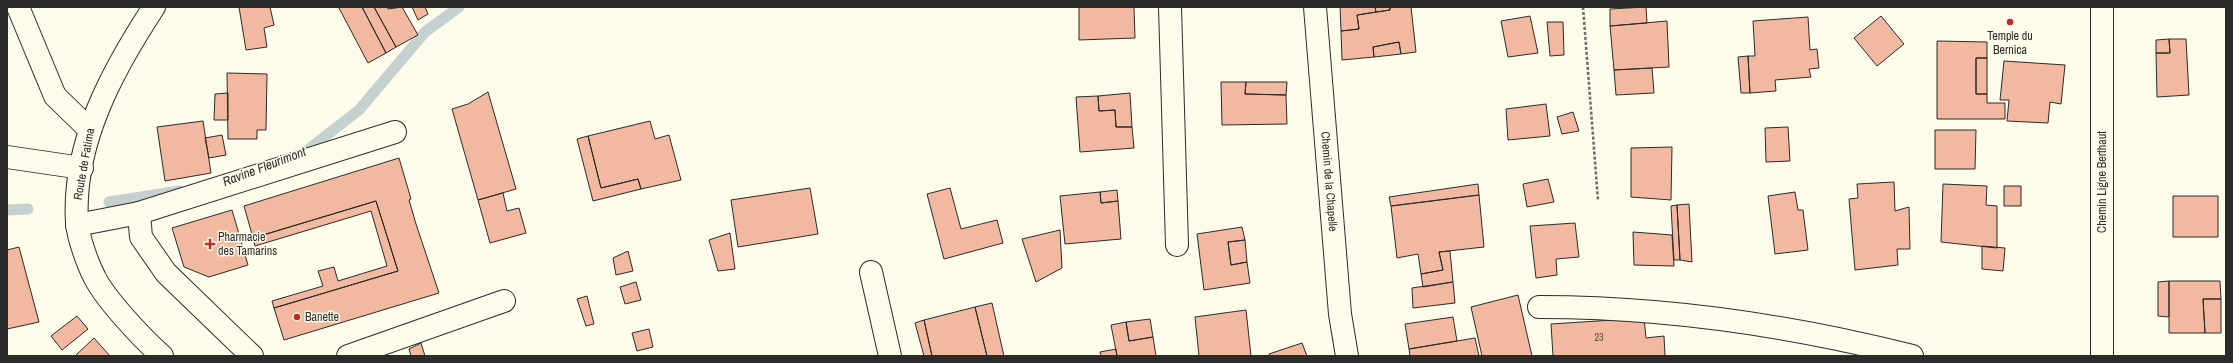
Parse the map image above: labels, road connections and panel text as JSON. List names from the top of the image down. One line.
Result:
{"streets":{"street":["Route de Fatima","Chemin de la Chapelle","Chemin Ligne Berthaut"]},"water":["Ravine Fleurimont"],"places":{"other":["Temple du Bernica","Banette"],"health":["Pharmacie des Tamarins"]},"house_numbers":["23"]}
